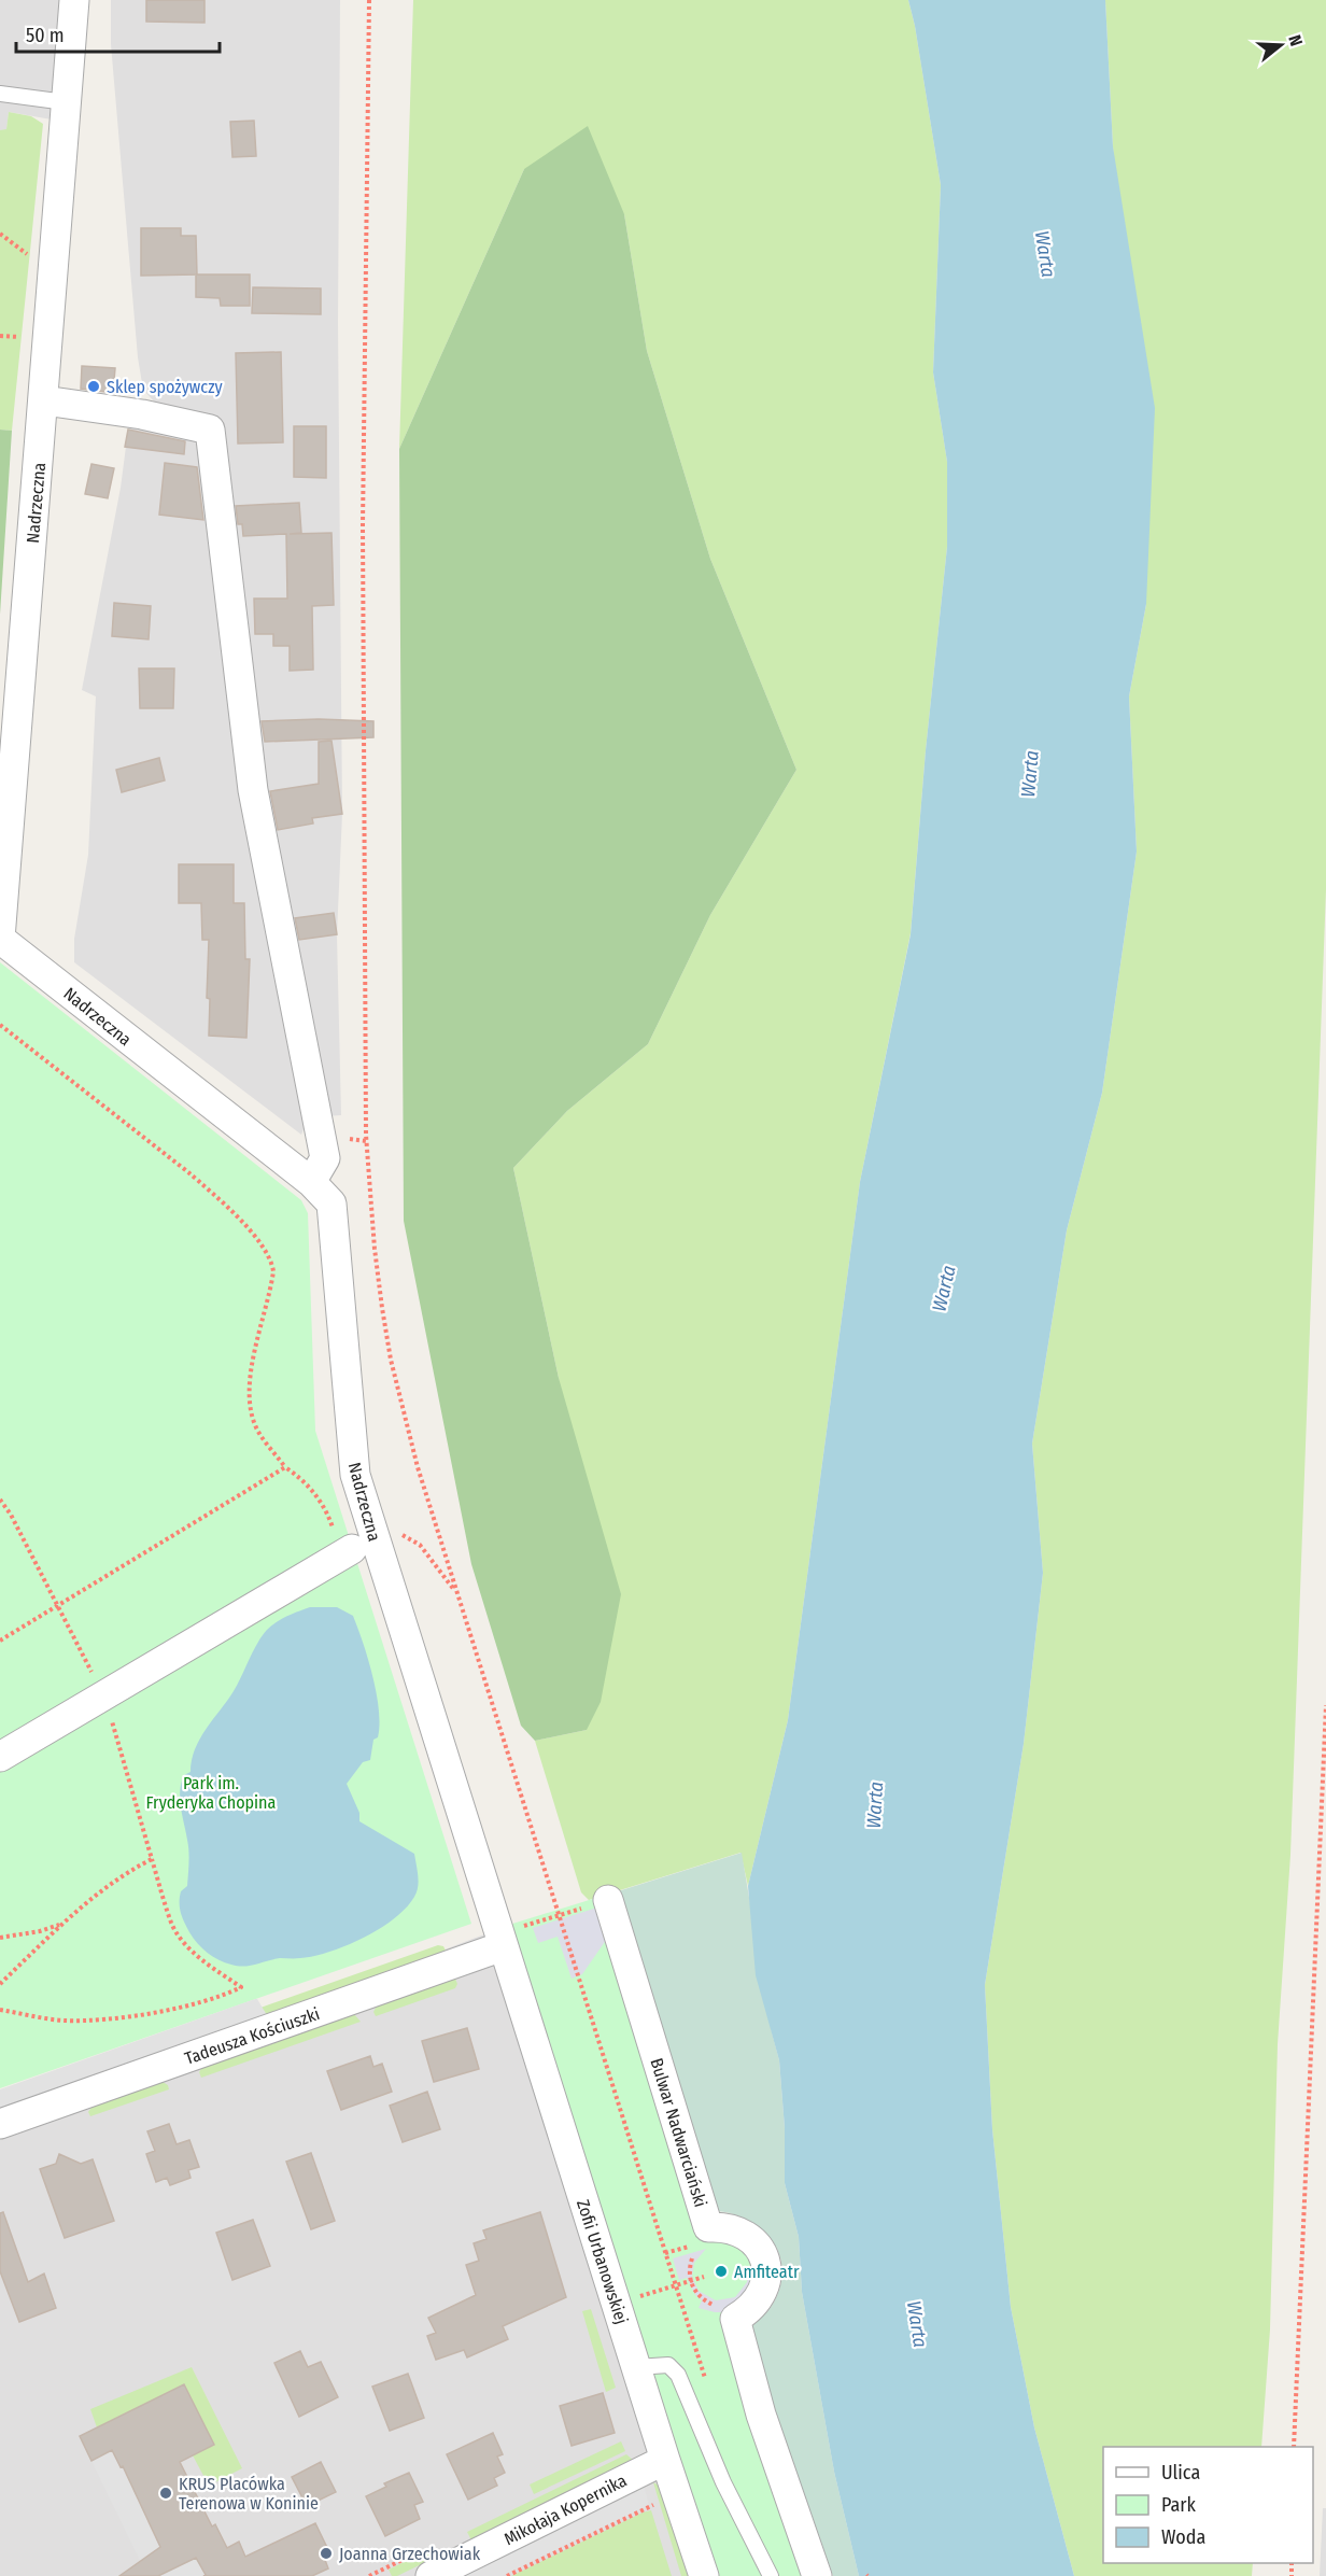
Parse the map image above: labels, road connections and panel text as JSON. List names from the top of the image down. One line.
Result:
{"streets":{"street":["Nadrzeczna","Tadeusza Kościuszki","Bulwar Nadwarciański","Zofii Urbanowskiej","Mikołaja Kopernika"]},"crossings":[["Nadrzeczna","Tadeusza Kościuszki"],["Nadrzeczna","Zofii Urbanowskiej"],["Tadeusza Kościuszki","Zofii Urbanowskiej"],["Zofii Urbanowskiej","Mikołaja Kopernika"]],"water":["Warta"],"parks":["Park im. Fryderyka Chopina"],"places":["Sklep spożywczy","Amfiteatr","KRUS Placówka Terenowa w Koninie","Joanna Grzechowiak"],"legend":["Ulica","Park","Woda"],"scale_bar":"50 m","north":"right"}
